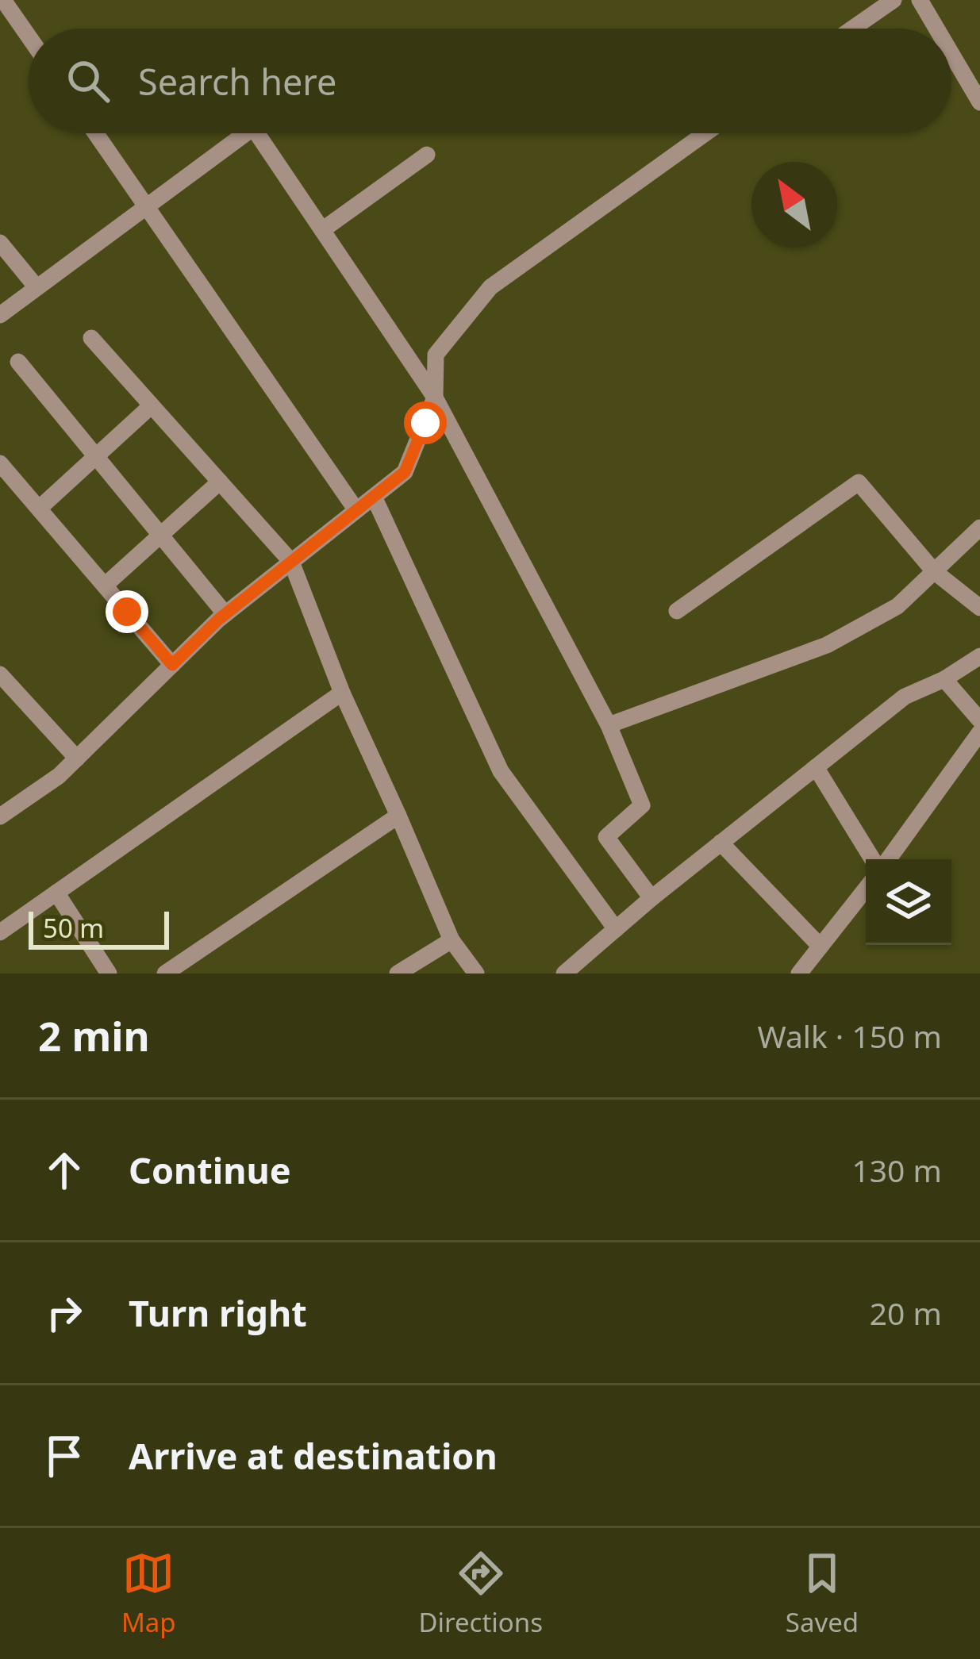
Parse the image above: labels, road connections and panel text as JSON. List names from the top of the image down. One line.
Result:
{"scale_bar":"50 m","north":"top left","page":{"search":"Search here","scale":"50 m","heading":["2 min","Walk · 150 m"],"list":[["Continue","130 m"],["Turn right","20 m"],"Arrive at destination"],"nav":["Map","Directions","Saved"]}}
